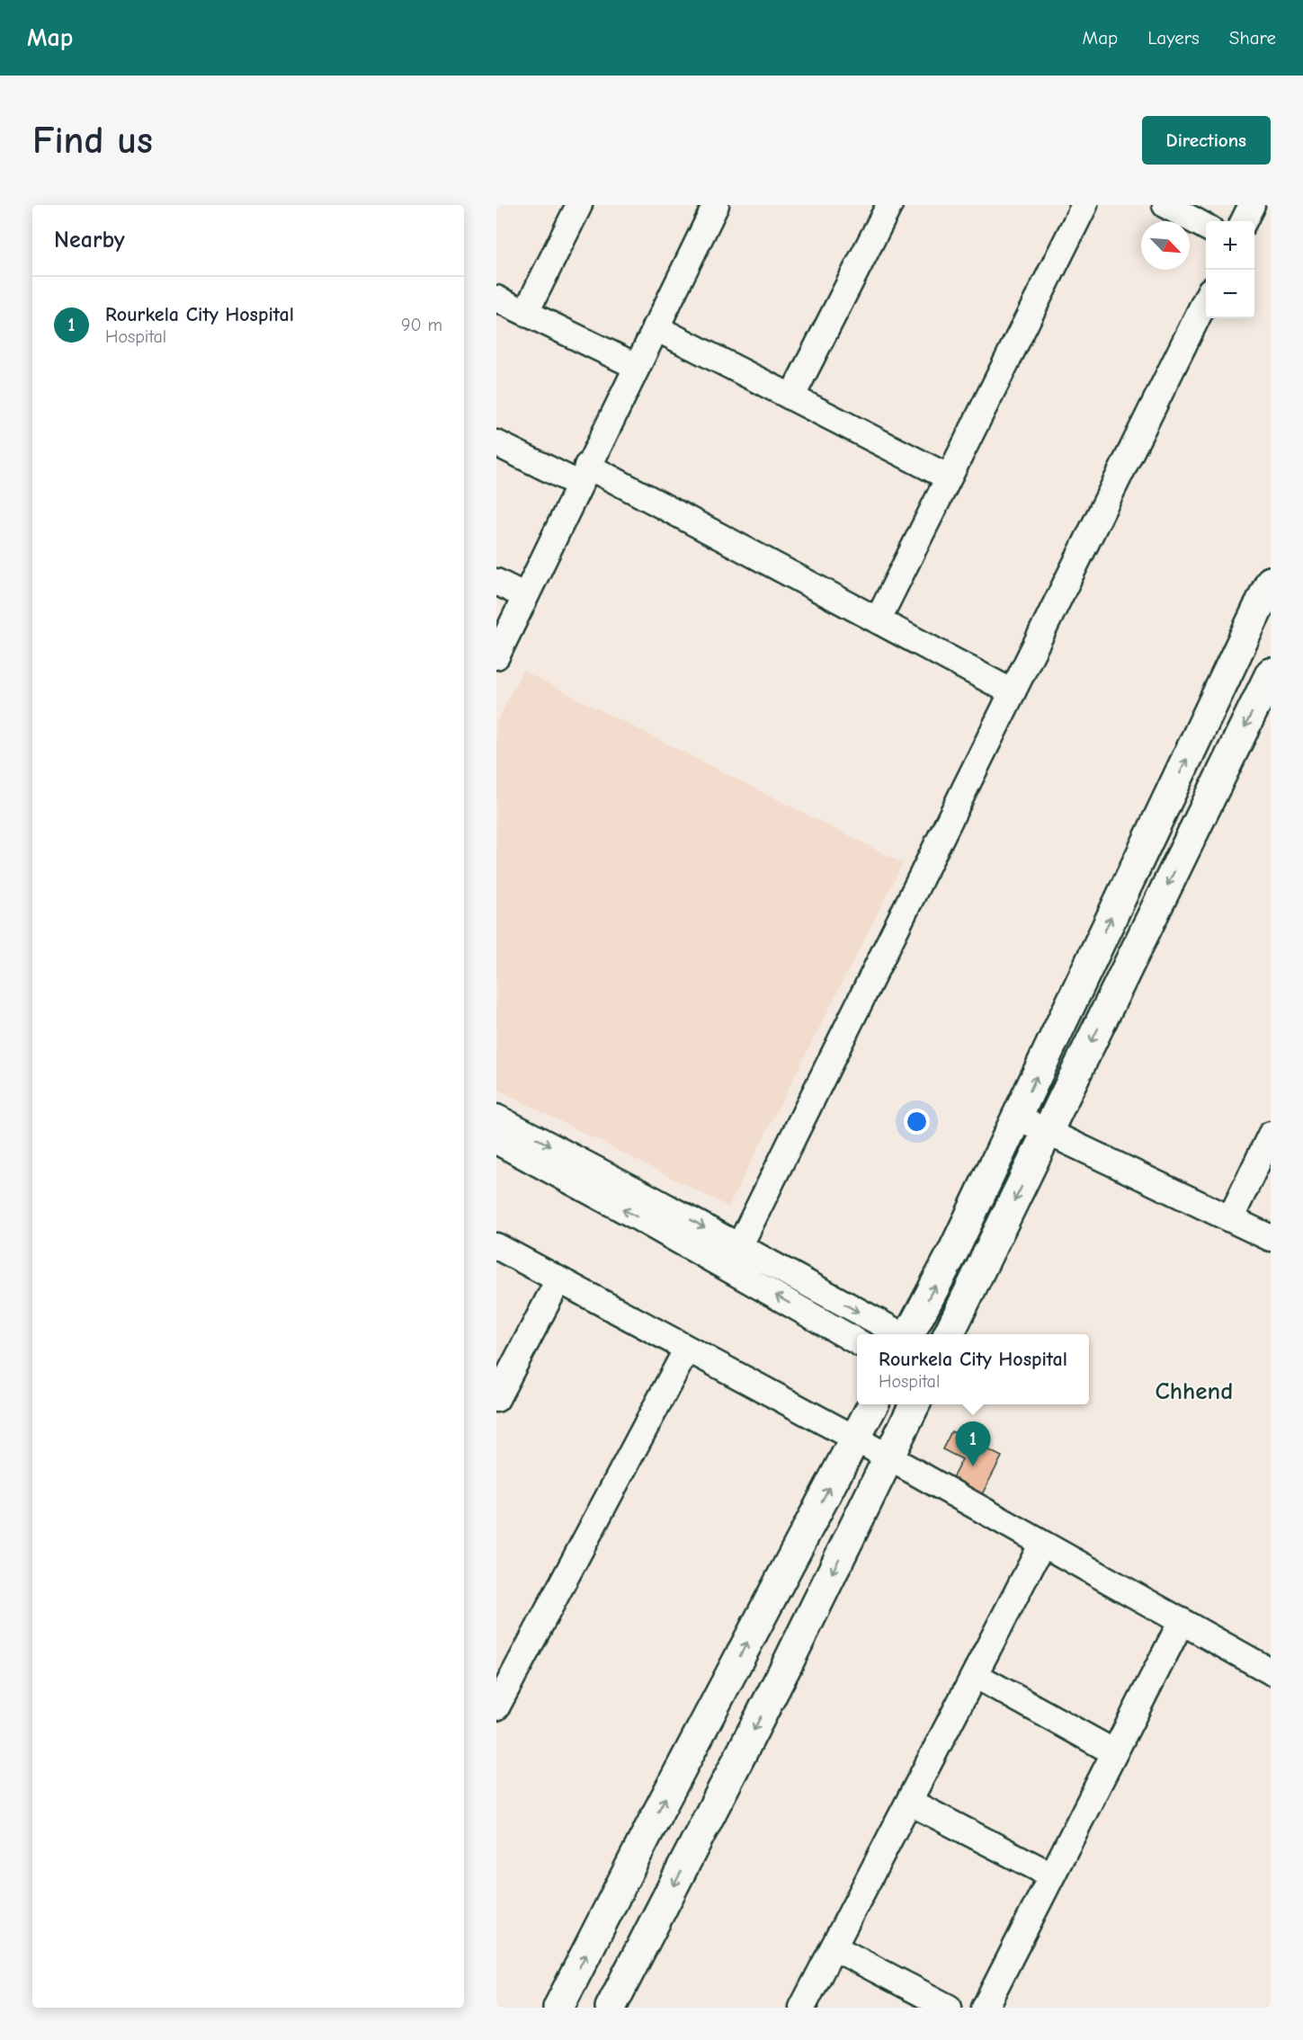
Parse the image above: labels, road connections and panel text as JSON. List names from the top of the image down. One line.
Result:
{"districts":["Chhend"],"north":"bottom right","page":{"header":"Map","nav":["Map","Layers","Share"],"buttons":"Directions","title":"Find us","heading":"Nearby","map_buttons":["+","−"],"list":[{"mark":"1","name":"Rourkela City Hospital","note":"Hospital","value":"90 m"}],"popup":["Rourkela City Hospital","Hospital"],"pins":"1"}}
